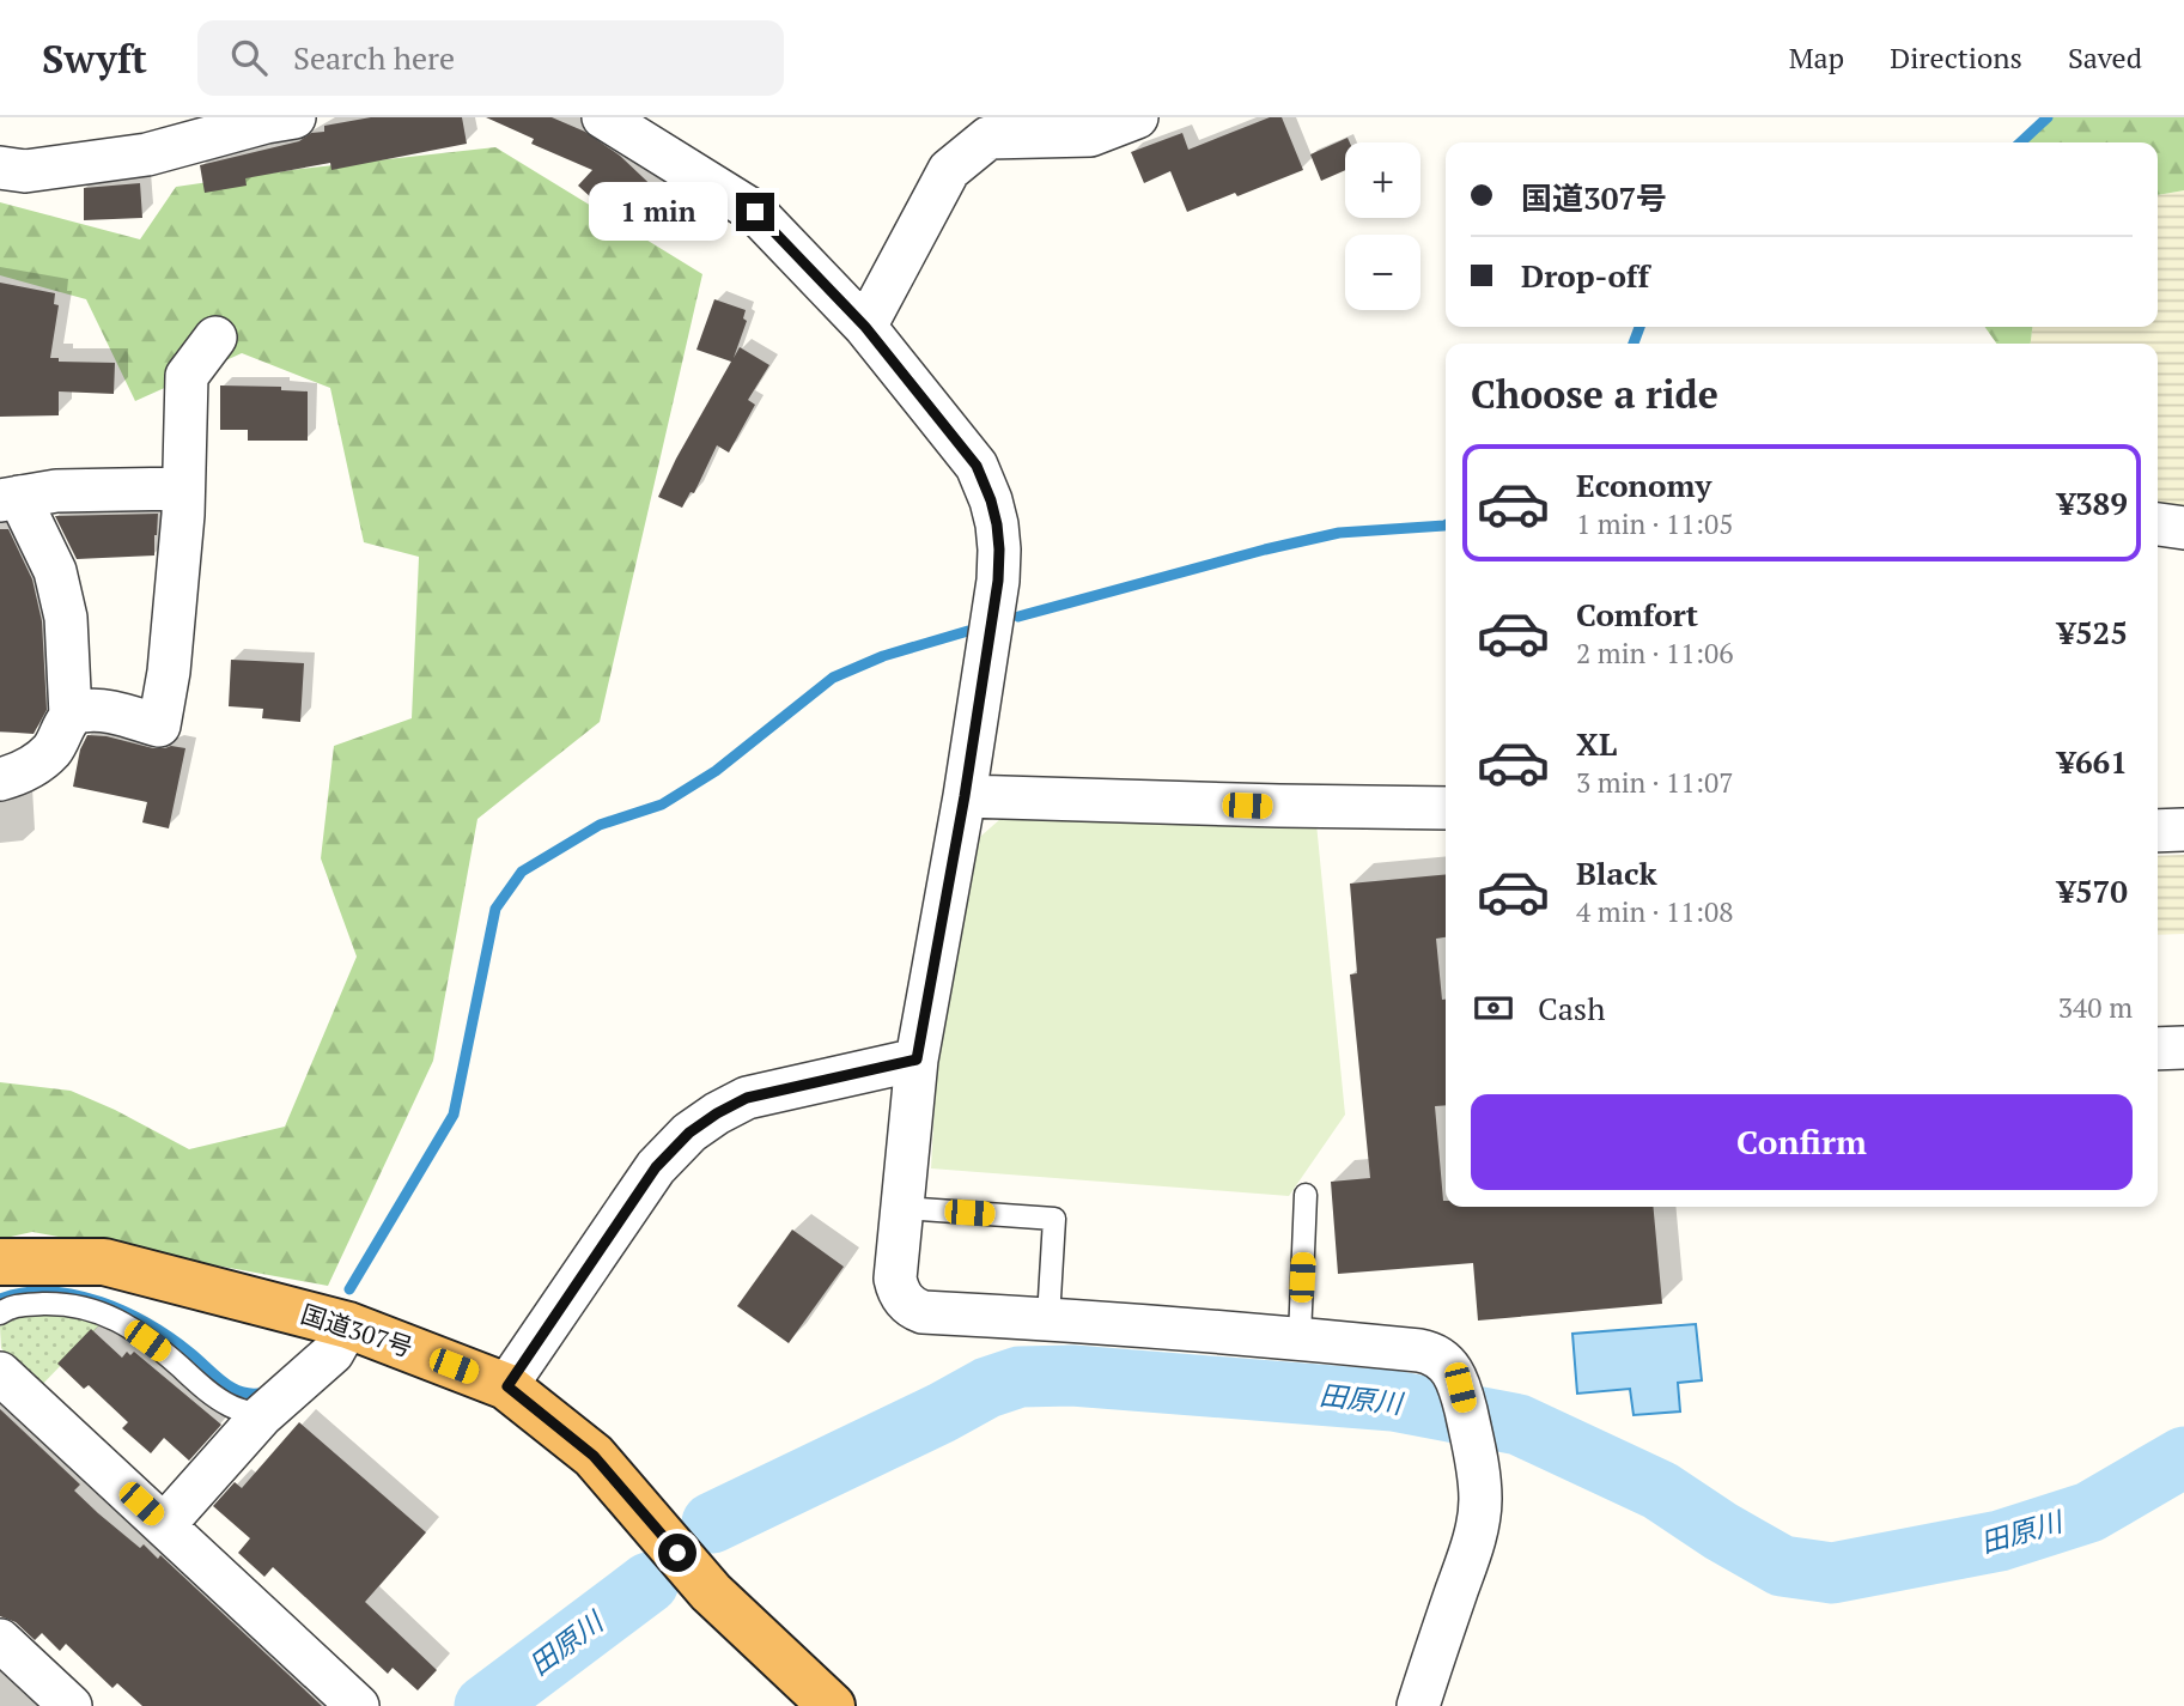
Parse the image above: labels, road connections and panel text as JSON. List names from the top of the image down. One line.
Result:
{"streets":{"highway":["国道307号"]},"water":["田原川"],"page":{"header":"Swyft","search":"Search here","nav":["Map","Directions","Saved"],"map_buttons":["+","−"],"banner":["国道307号","Drop-off"],"bubble":"1 min","heading":"Choose a ride","list":[{"name":"Economy","note":"1 min · 11:05","value":"¥389"},{"name":"Comfort","note":"2 min · 11:06","value":"¥525"},{"name":"XL","note":"3 min · 11:07","value":"¥661"},{"name":"Black","note":"4 min · 11:08","value":"¥570"}],"pay":["Cash","340 m"],"buttons":"Confirm"}}
